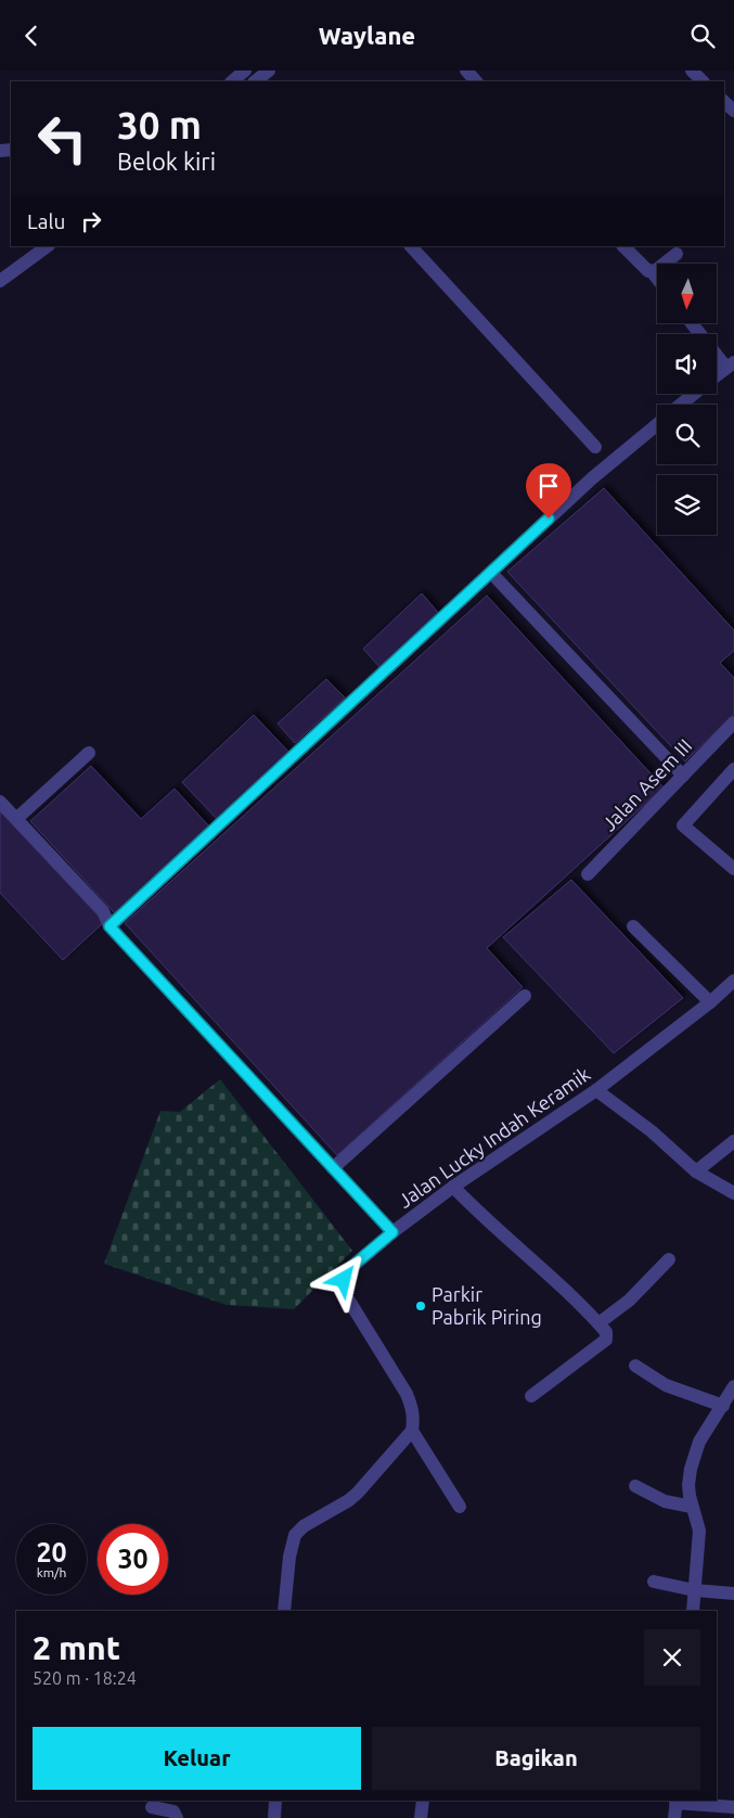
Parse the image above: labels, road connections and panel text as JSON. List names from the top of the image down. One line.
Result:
{"streets":{"street":["Jalan Asem III","Jalan Lucky Indah Keramik"]},"places":["Parkir Pabrik Piring"],"north":"bottom","page":{"header":"Waylane","turn":["30 m","Belok kiri"],"then":"Lalu","speed":"20 km/h","limit":"30","heading":["2 mnt","520 m · 18:24"],"buttons":["Keluar","Bagikan"]}}
